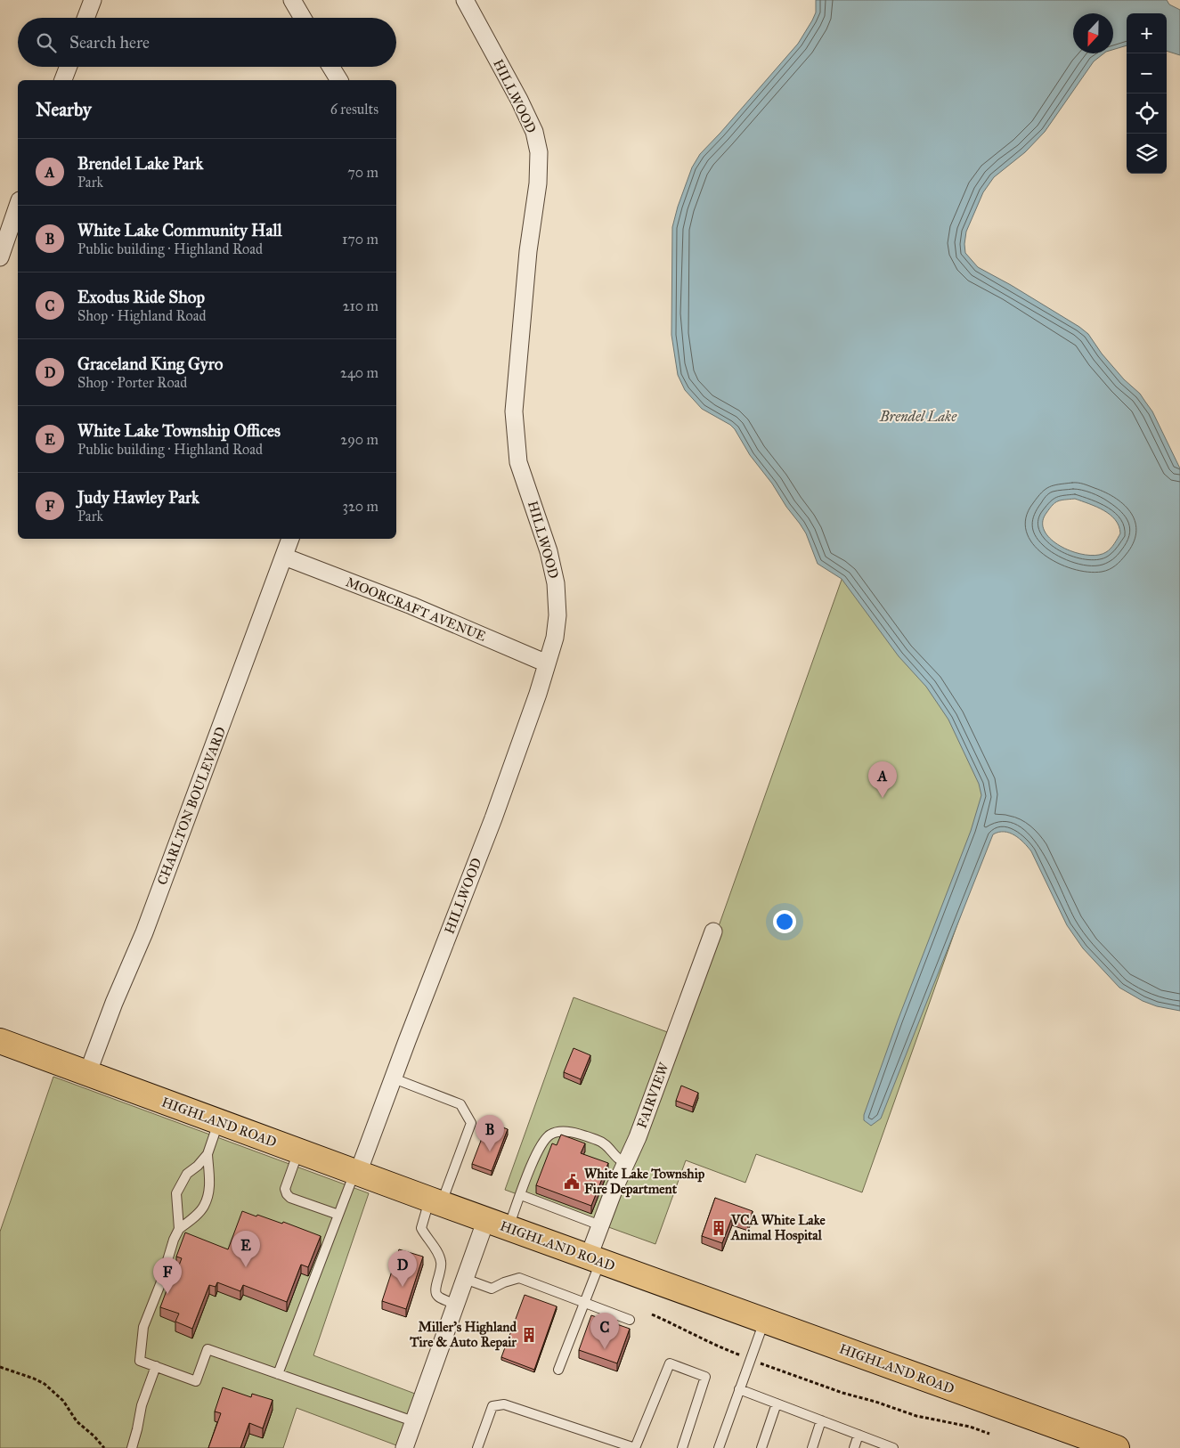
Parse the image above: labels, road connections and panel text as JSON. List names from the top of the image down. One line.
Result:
{"streets":{"highway":["HIGHLAND ROAD"],"street":["HILLWOOD","MOORCRAFT AVENUE","CHARLTON BOULEVARD","FAIRVIEW"]},"crossings":[["HILLWOOD","MOORCRAFT AVENUE"],["HILLWOOD","HIGHLAND ROAD"],["MOORCRAFT AVENUE","CHARLTON BOULEVARD"],["CHARLTON BOULEVARD","HIGHLAND ROAD"],["FAIRVIEW","HIGHLAND ROAD"]],"water":["Brendel Lake"],"places":{"public building":["White Lake Township Fire Department"],"building":["VCA White Lake Animal Hospital","Miller's Highland Tire & Auto Repair"]},"north":"bottom","page":{"map_buttons":["+","−"],"search":"Search here","heading":["Nearby","6 results"],"list":[{"mark":"A","name":"Brendel Lake Park","note":"Park","value":"70 m"},{"mark":"B","name":"White Lake Community Hall","note":"Public building · Highland Road","value":"170 m"},{"mark":"C","name":"Exodus Ride Shop","note":"Shop · Highland Road","value":"210 m"},{"mark":"D","name":"Graceland King Gyro","note":"Shop · Porter Road","value":"240 m"},{"mark":"E","name":"White Lake Township Offices","note":"Public building · Highland Road","value":"290 m"},{"mark":"F","name":"Judy Hawley Park","note":"Park","value":"320 m"}],"pins":["A","B","E","D","F","C"]}}
